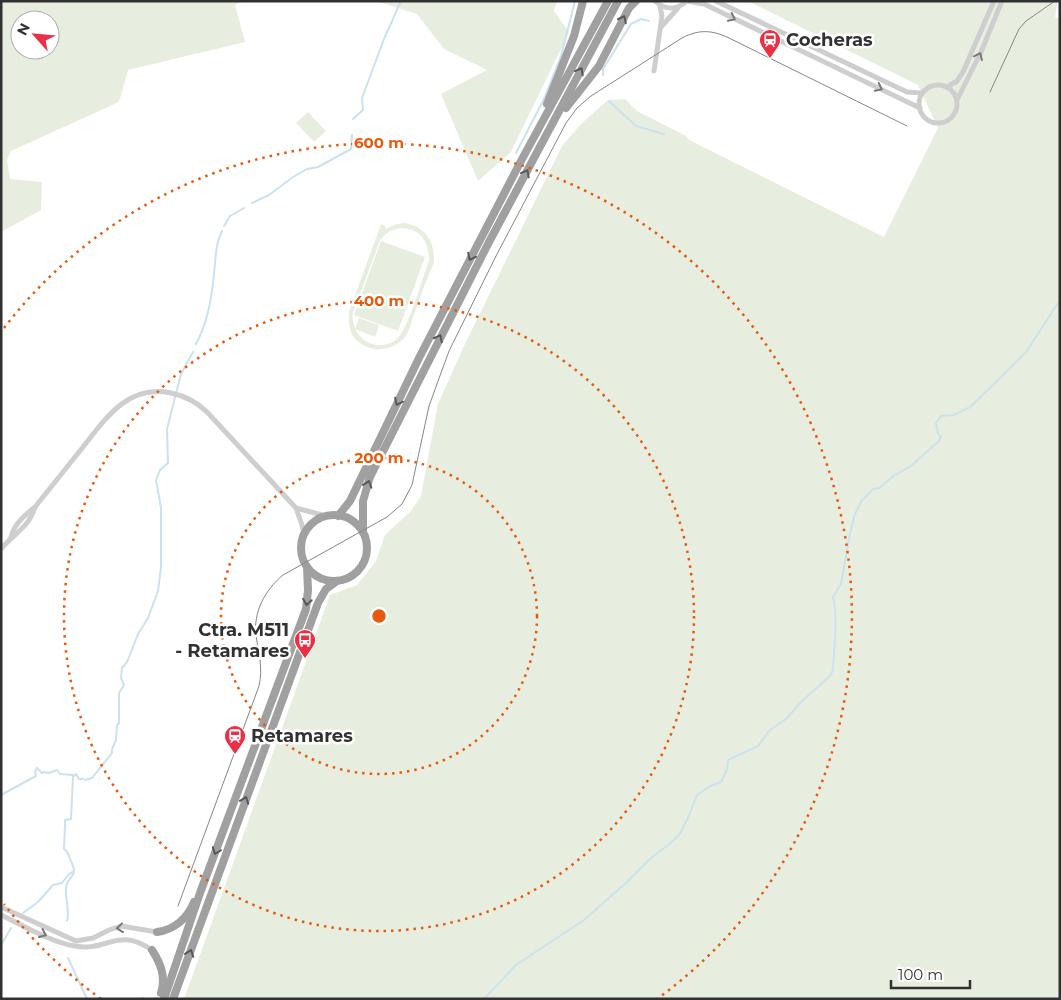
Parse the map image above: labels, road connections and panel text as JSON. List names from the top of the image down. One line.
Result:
{"places":{"station":["Cocheras","Retamares"],"bus stop":["Ctra. M511 - Retamares"]},"scale_bar":"100 m","north":"top left","rings":["600 m","400 m","200 m"]}
